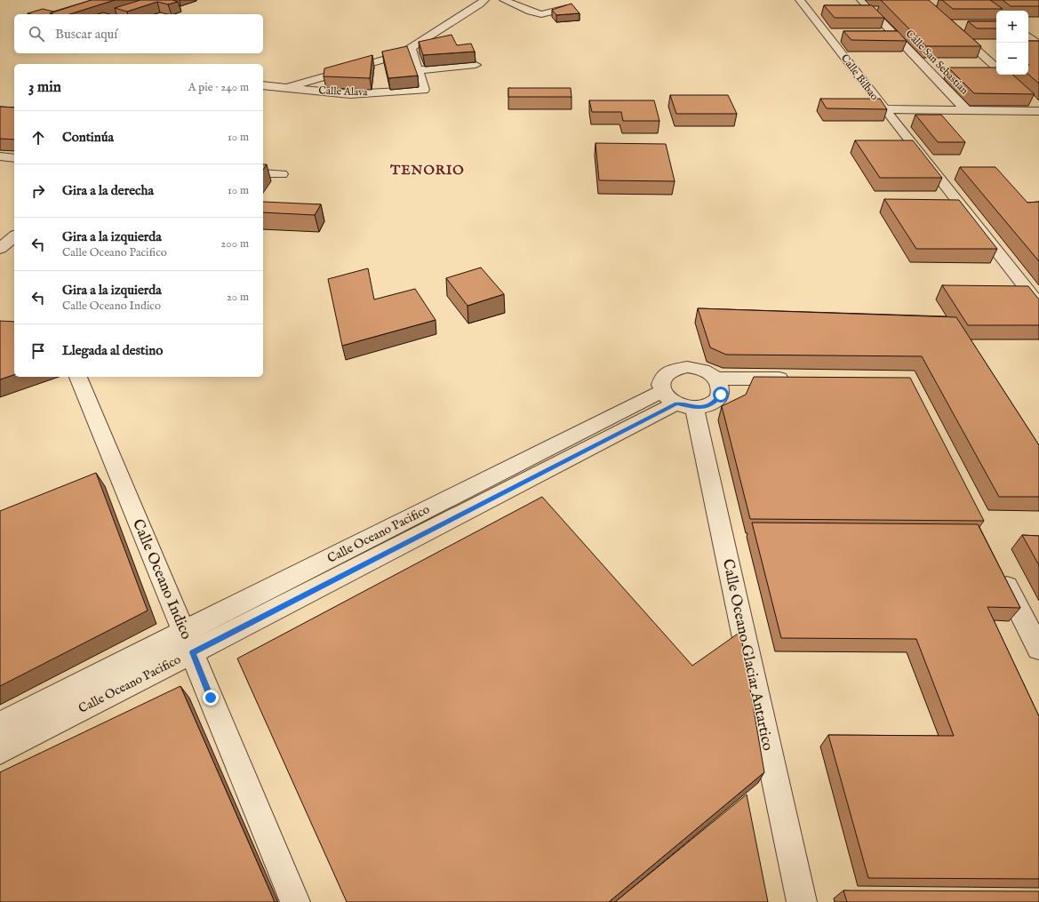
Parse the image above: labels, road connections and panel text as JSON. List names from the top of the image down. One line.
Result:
{"streets":{"street":["Calle San Sebastian","Calle Bilbao","Calle Alava","Calle Oceano Pacifico","Calle Oceano Indico","Calle Oceano Glaciar Antartico"]},"crossings":[["Calle Oceano Pacifico","Calle Oceano Indico"],["Calle Oceano Pacifico","Calle Oceano Glaciar Antartico"]],"districts":["TENORIO"],"page":{"map_buttons":["+","−"],"search":"Buscar aquí","heading":["3 min","A pie · 240 m"],"list":[["Continúa","10 m"],["Gira a la derecha","10 m"],["Gira a la izquierda","Calle Oceano Pacifico","200 m"],["Gira a la izquierda","Calle Oceano Indico","20 m"],"Llegada al destino"]}}
